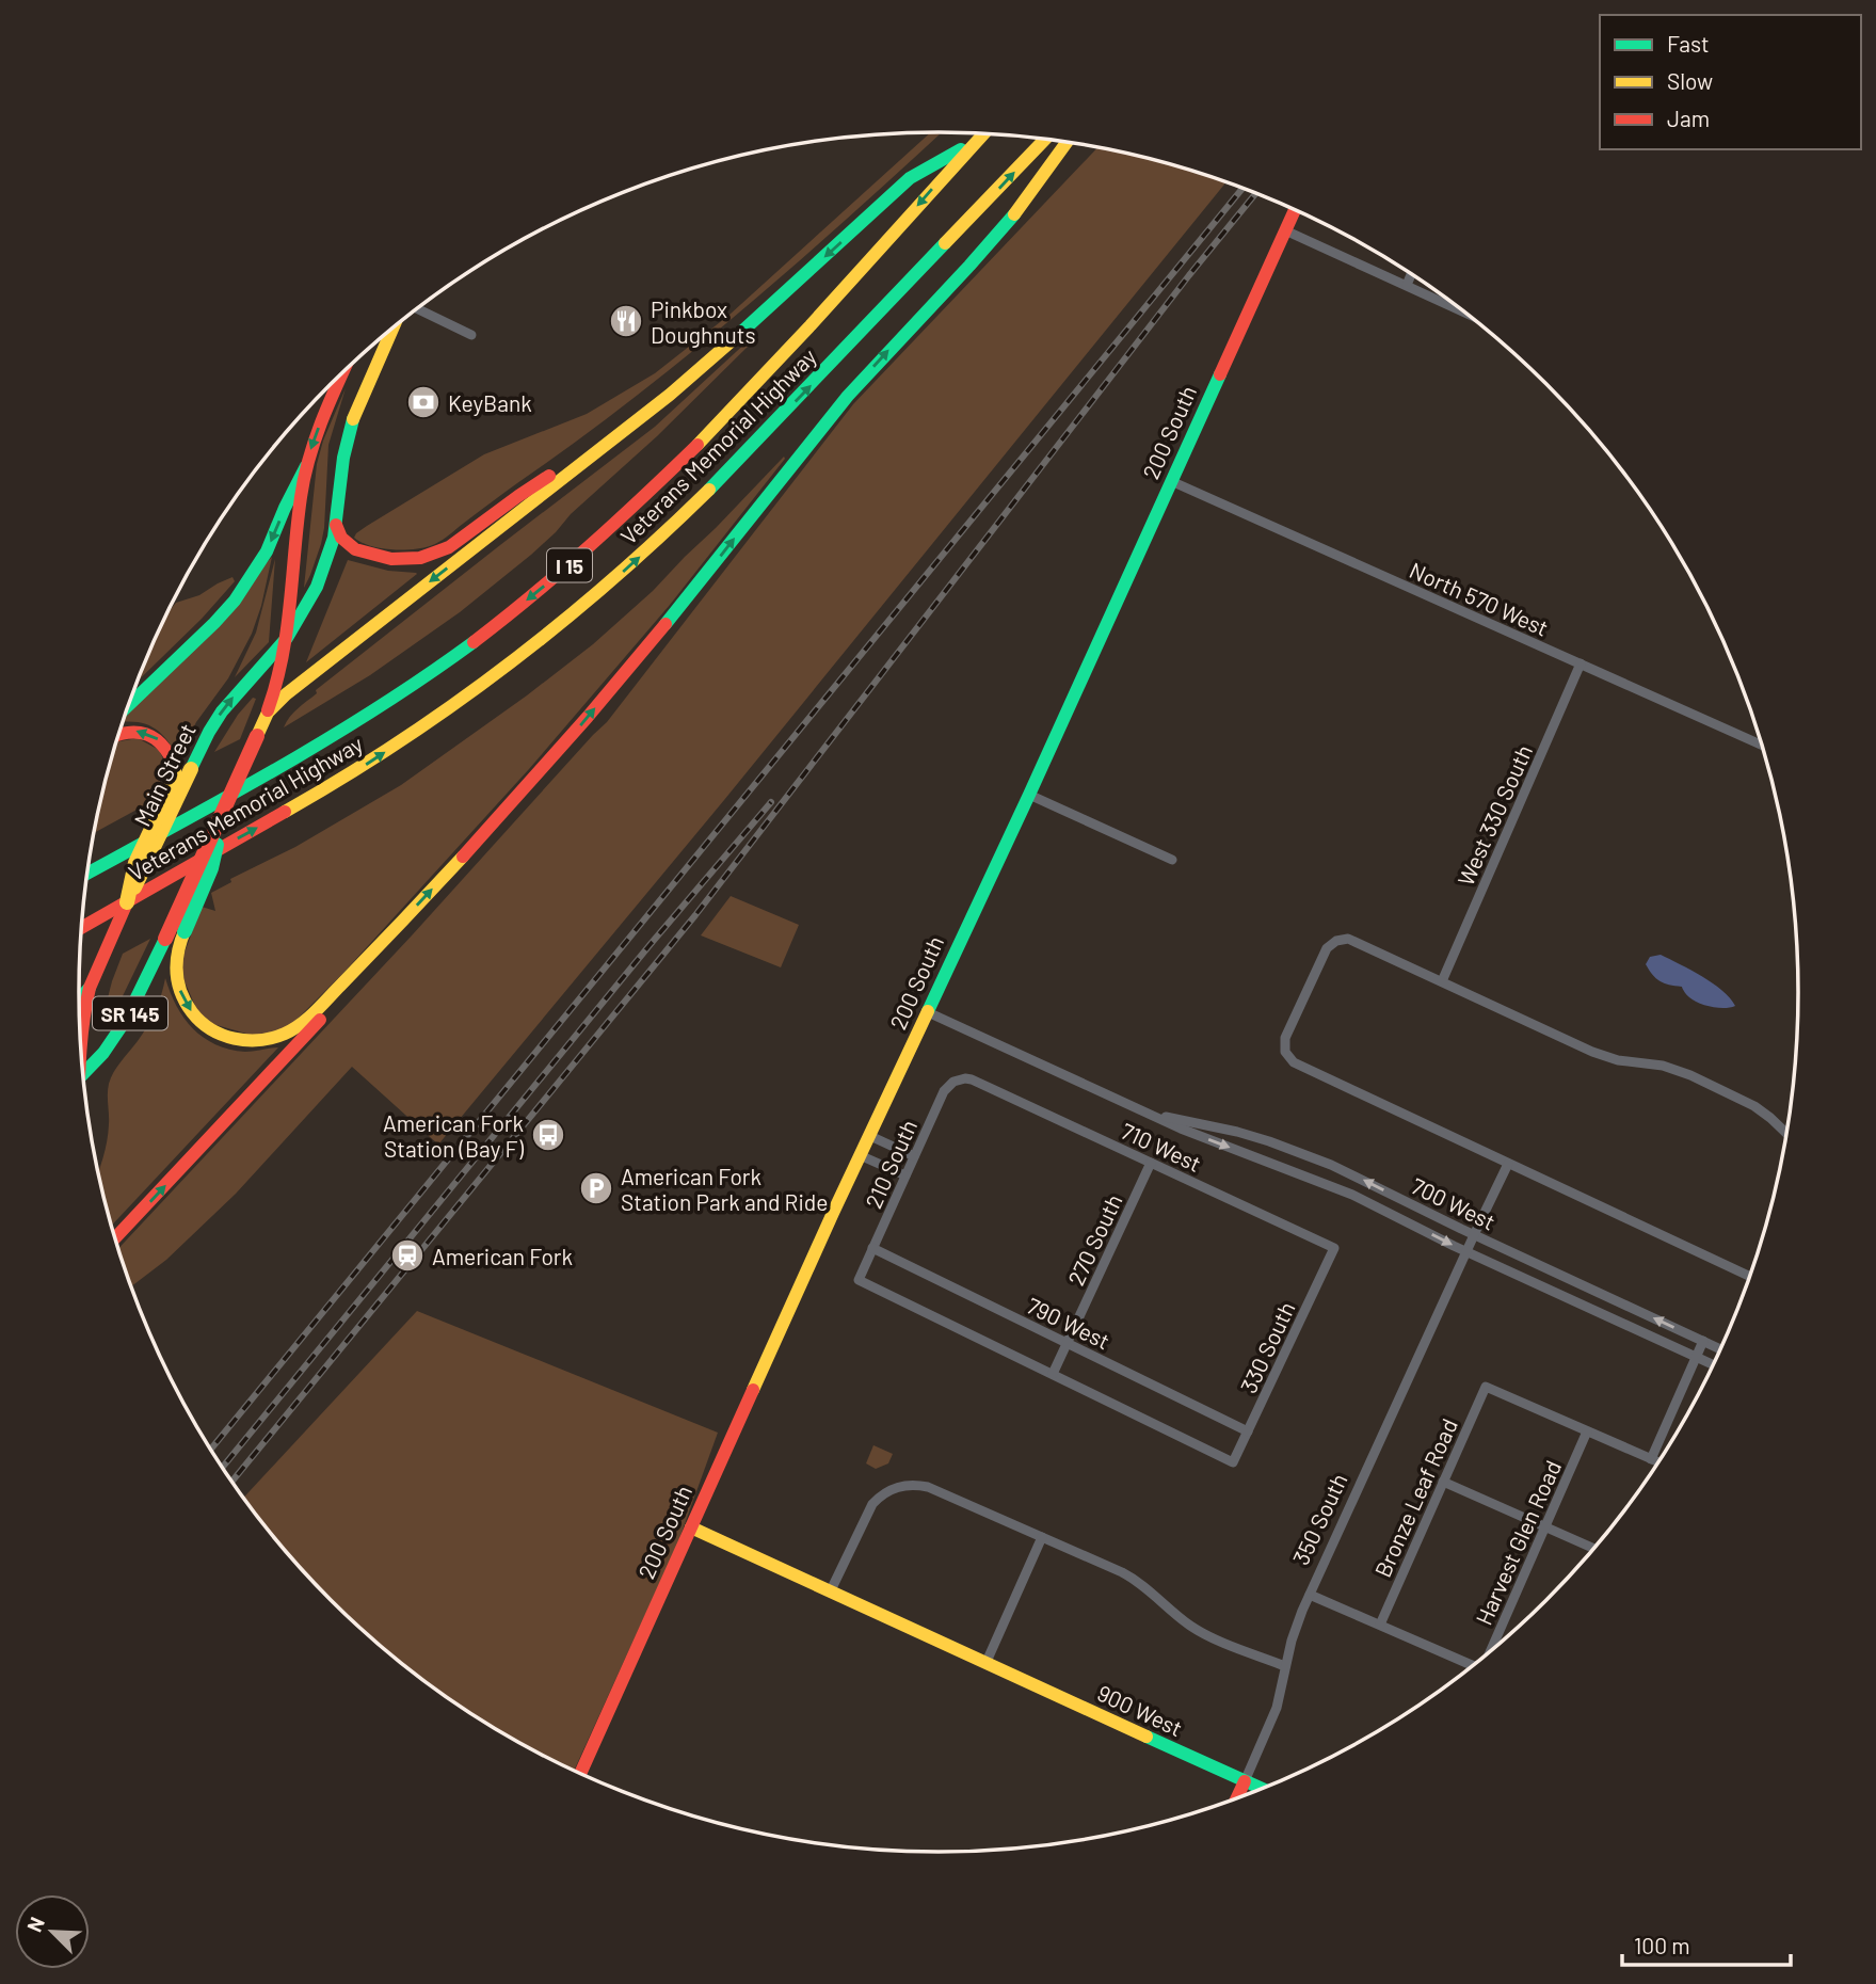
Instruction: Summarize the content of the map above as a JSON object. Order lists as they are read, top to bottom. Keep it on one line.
{"streets":{"main road":["200 South","Veterans Memorial Highway","I 15","Main Street","SR 145","350 South","900 West"],"street":["North 570 West","West 330 South","710 West","210 South","700 West","270 South","790 West","330 South","Bronze Leaf Road","Harvest Glen Road"]},"crossings":[["200 South","North 570 West"],["200 South","700 West"],["200 South","900 West"],["North 570 West","West 330 South"],["710 West","210 South"],["710 West","270 South"],["710 West","330 South"],["210 South","270 South"],["210 South","790 West"],["210 South","330 South"],["700 West","350 South"],["270 South","790 West"],["270 South","330 South"],["790 West","330 South"],["Bronze Leaf Road","Harvest Glen Road"],["350 South","900 West"]],"places":{"restaurant":["Pinkbox Doughnuts"],"bank":["KeyBank"],"bus stop":["American Fork Station (Bay F)"],"parking":["American Fork Station Park and Ride"],"station":["American Fork"]},"legend":["Fast","Slow","Jam"],"scale_bar":"100 m","north":"top left"}
